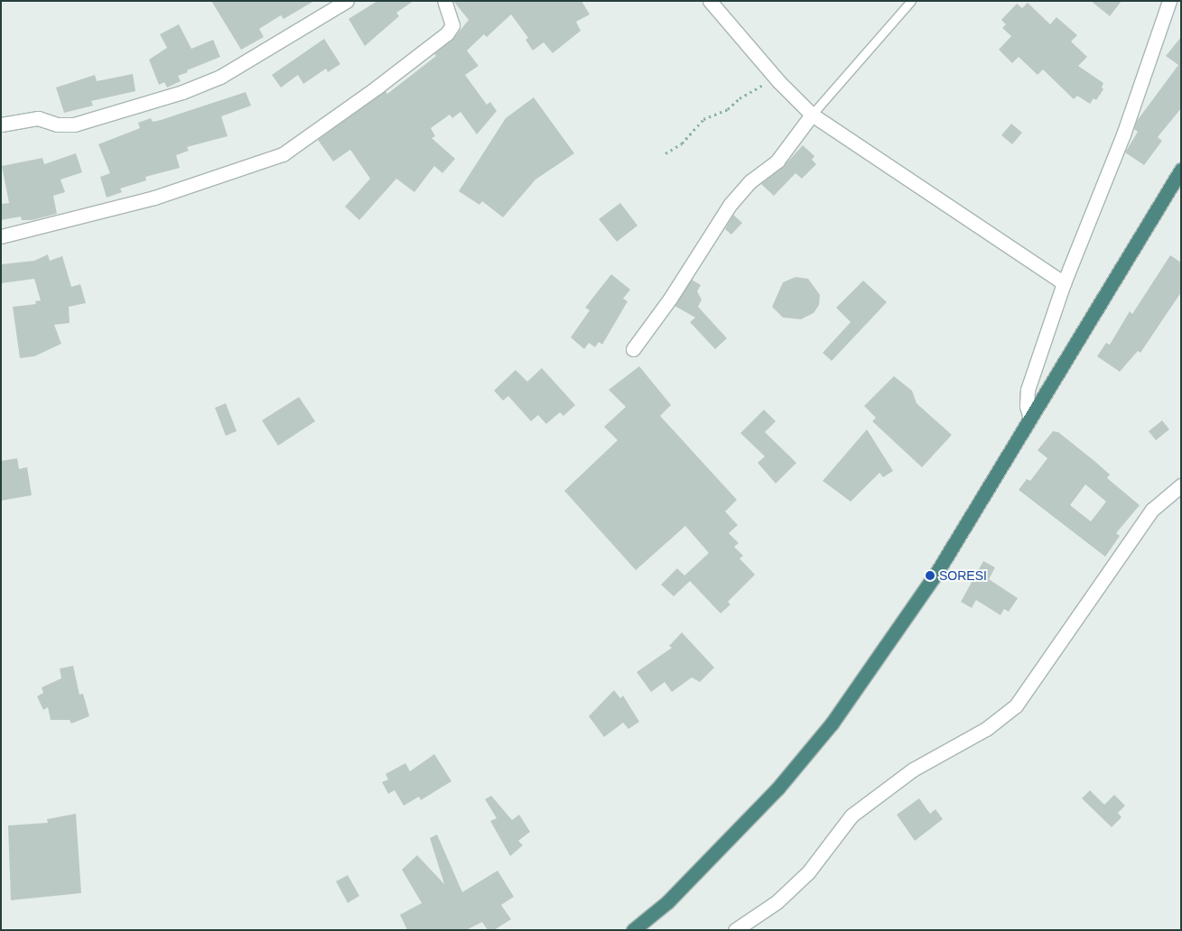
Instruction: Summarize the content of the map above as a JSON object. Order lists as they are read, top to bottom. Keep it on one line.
{"places":["SORESI"]}
